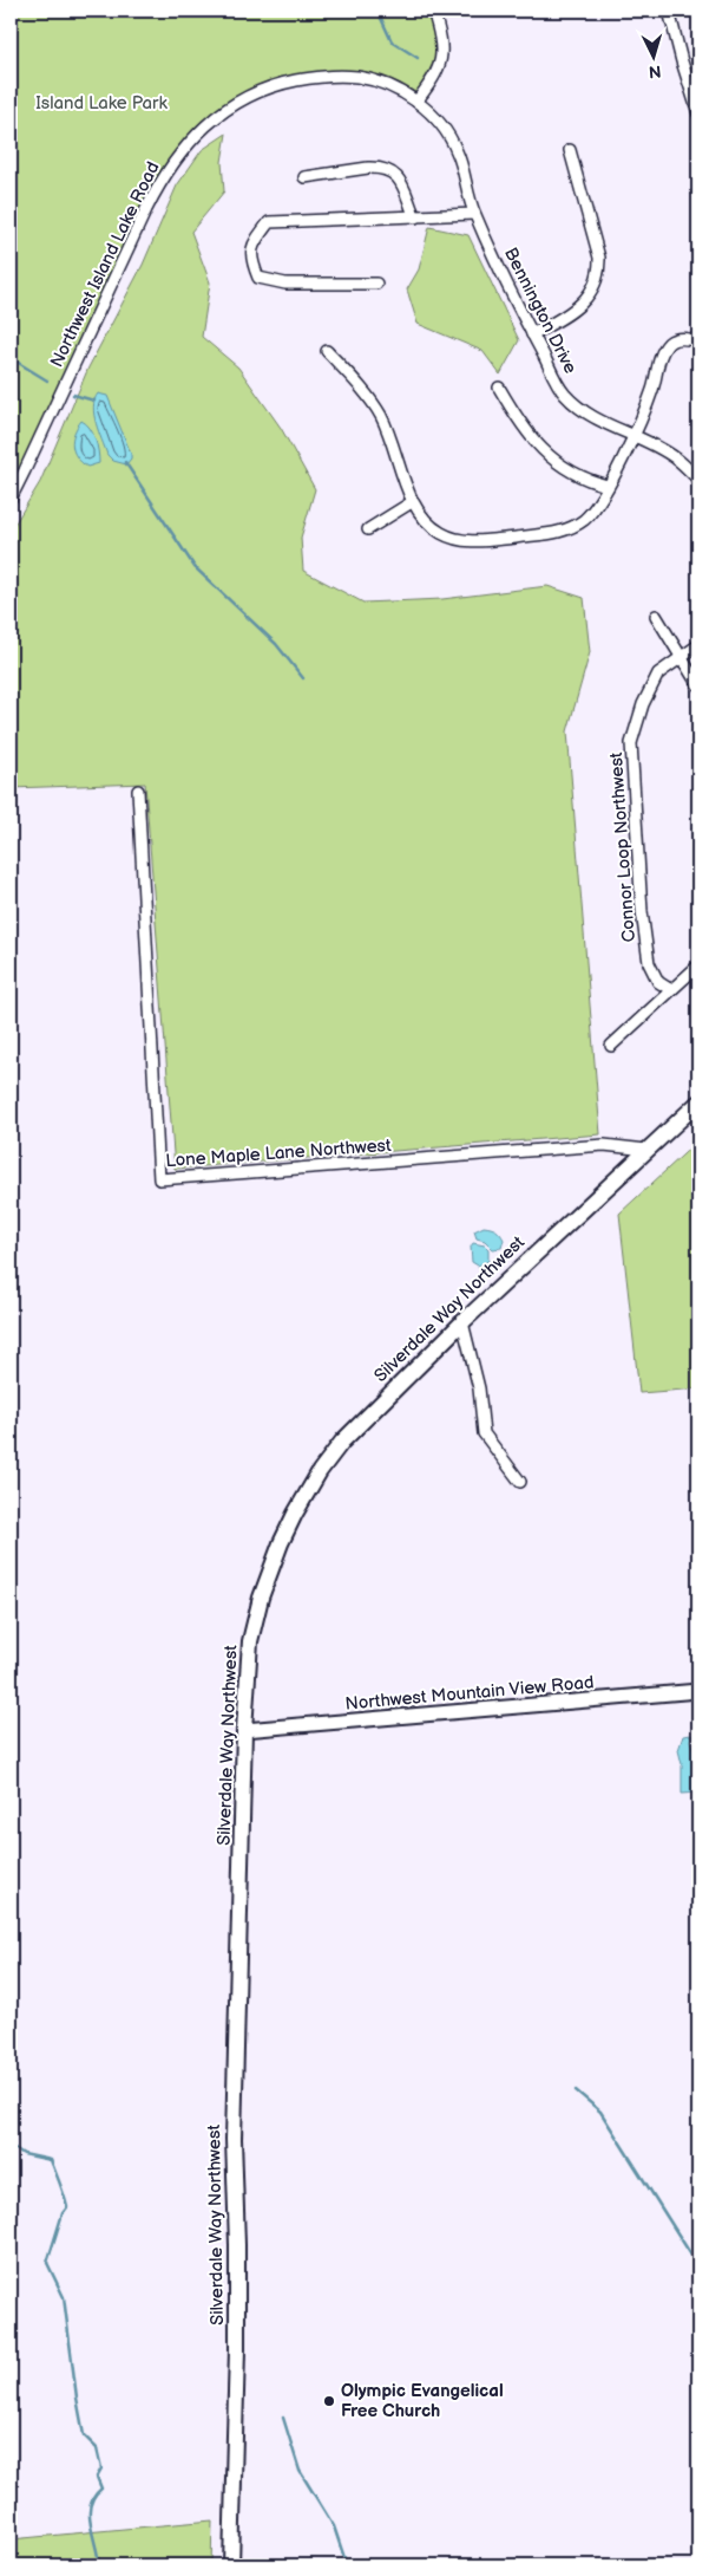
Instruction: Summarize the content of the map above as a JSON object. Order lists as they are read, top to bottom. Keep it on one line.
{"streets":{"main road":["Silverdale Way Northwest"],"street":["Northwest Island Lake Road","Bennington Drive","Connor Loop Northwest","Lone Maple Lane Northwest","Northwest Mountain View Road"]},"crossings":[["Northwest Island Lake Road","Bennington Drive"],["Lone Maple Lane Northwest","Silverdale Way Northwest"],["Silverdale Way Northwest","Northwest Mountain View Road"]],"parks":["Island Lake Park"],"places":["Olympic Evangelical Free Church"],"north":"bottom"}
